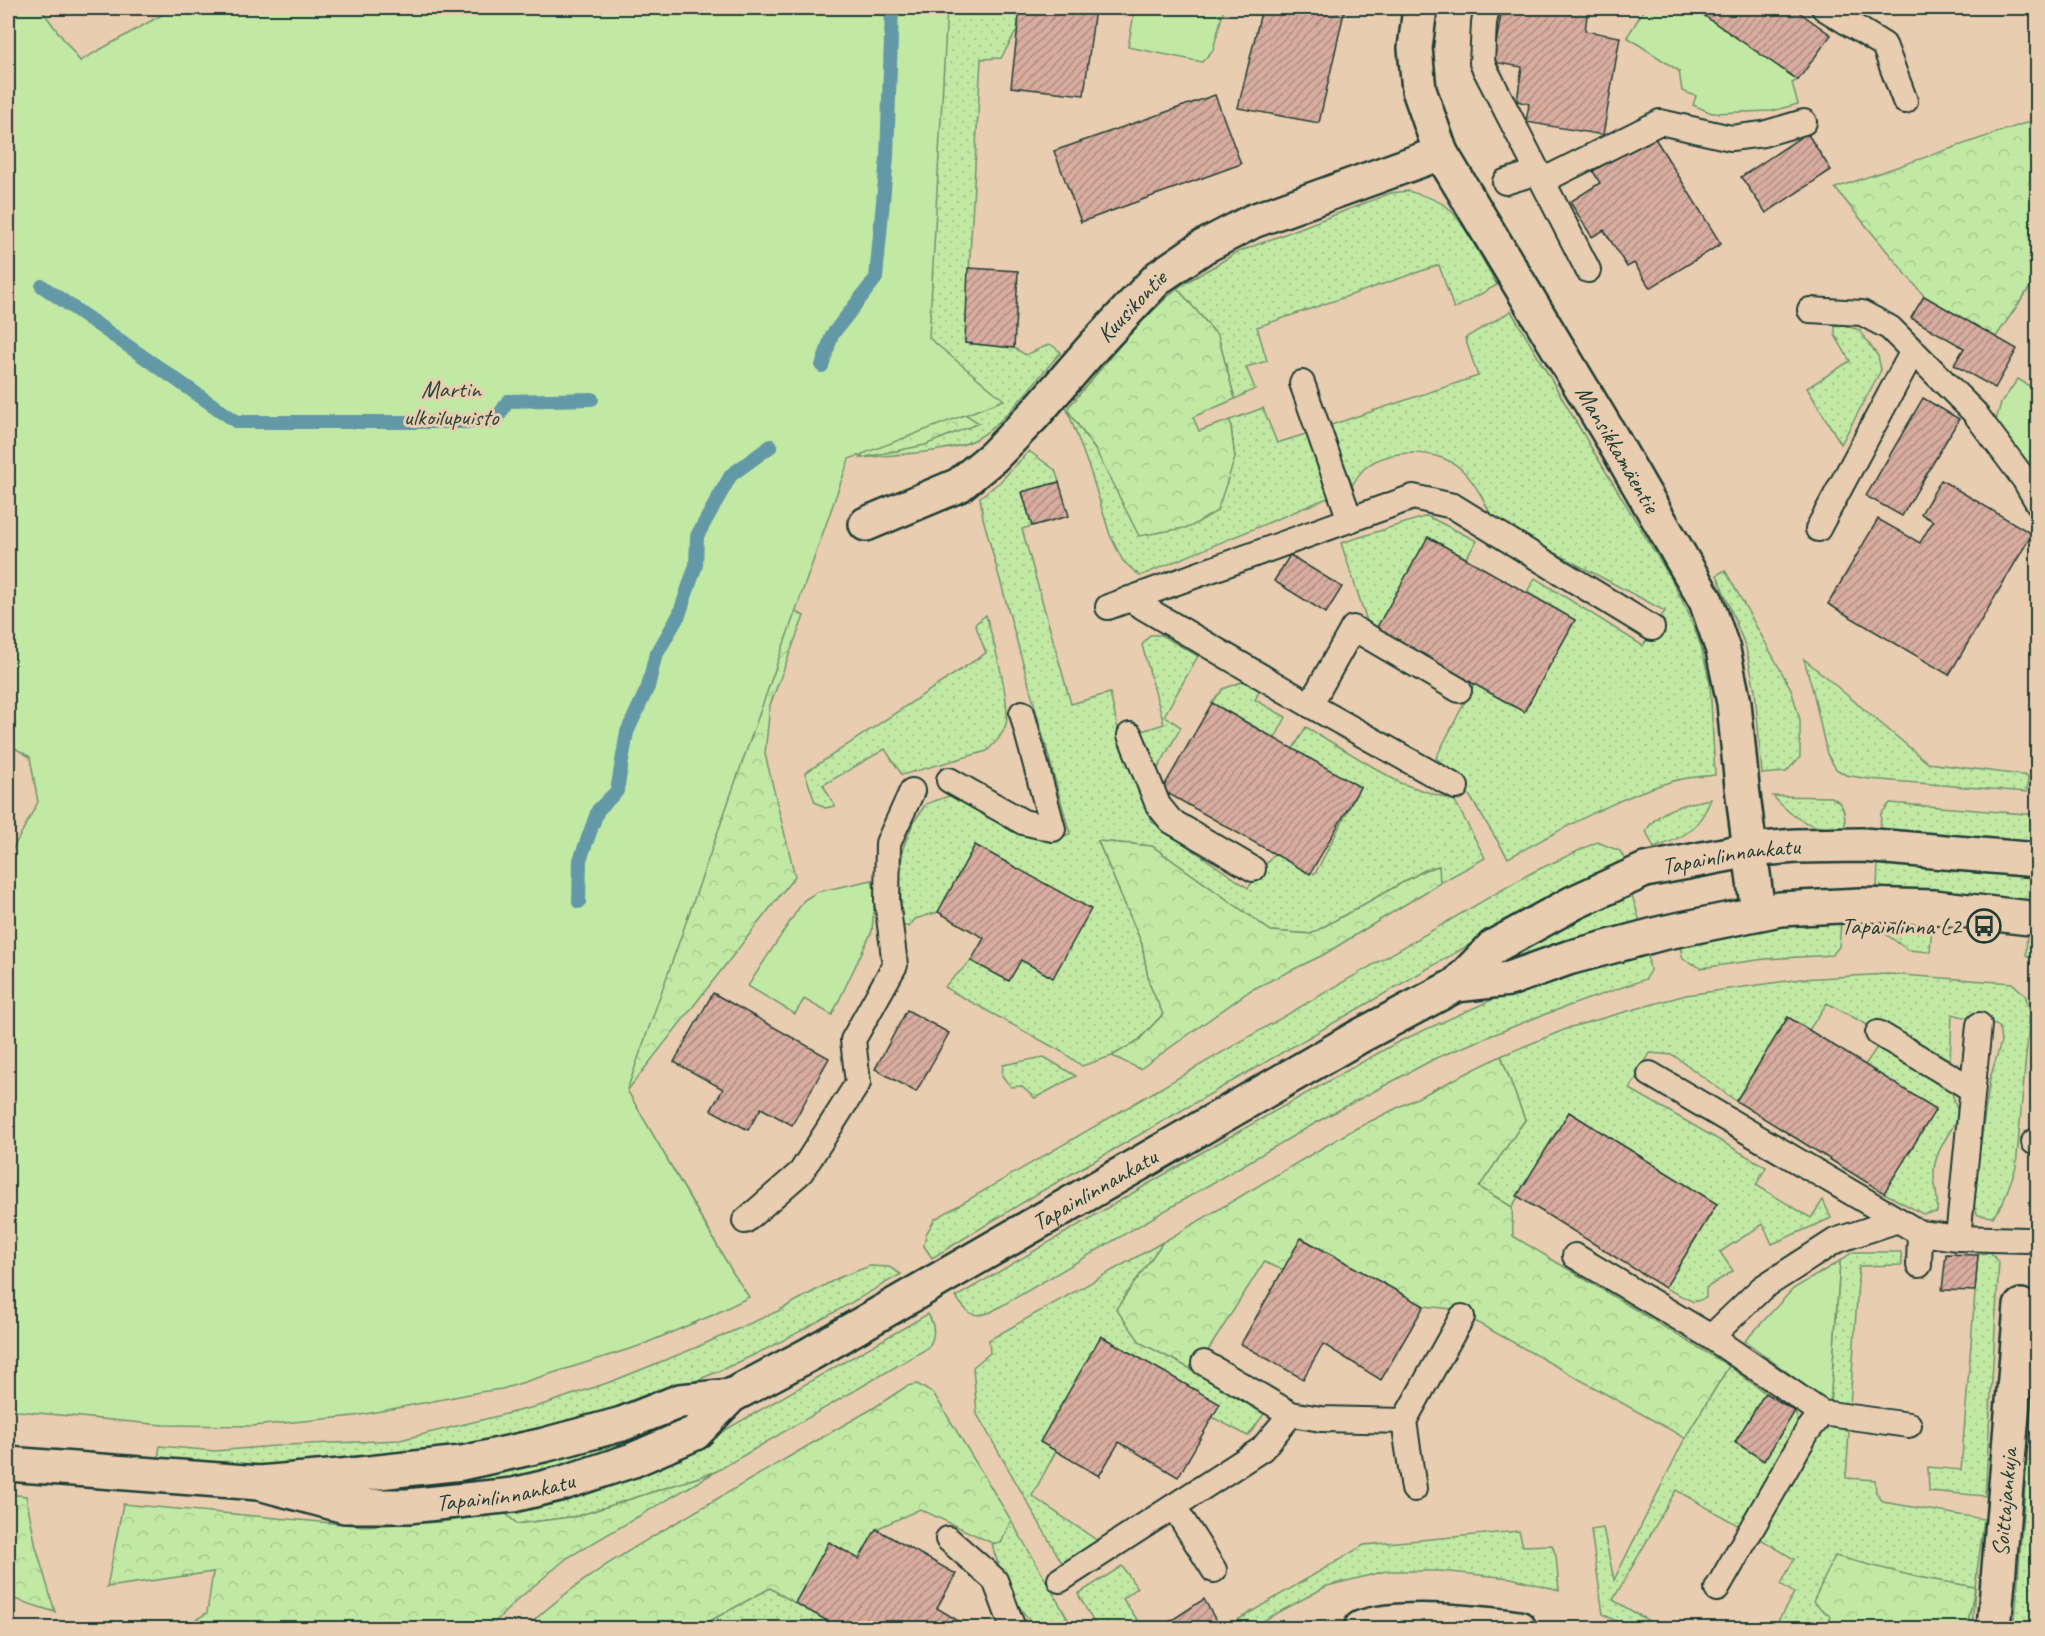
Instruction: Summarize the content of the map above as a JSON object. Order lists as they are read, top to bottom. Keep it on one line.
{"streets":{"street":["Kuusikontie","Mansikkamäentie","Tapainlinnankatu","Soittajankuja"]},"crossings":[["Kuusikontie","Mansikkamäentie"],["Mansikkamäentie","Tapainlinnankatu"]],"parks":["Martin ulkoilupuisto"],"places":{"bus stop":["Tapainlinna L2"]}}
